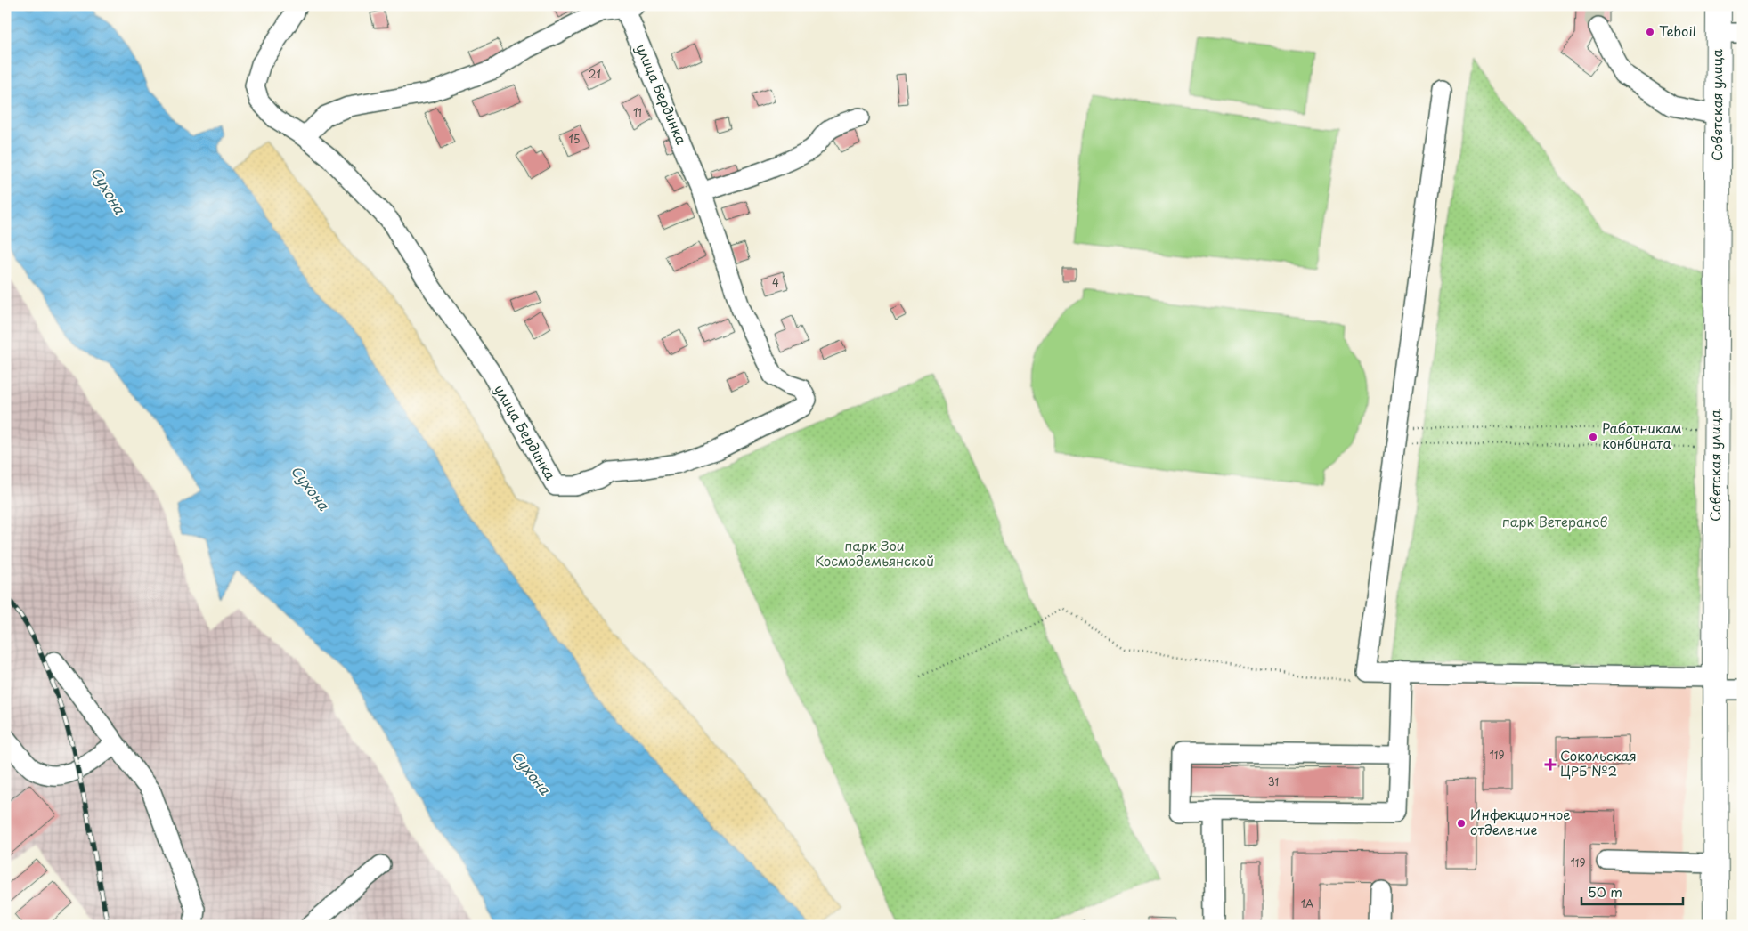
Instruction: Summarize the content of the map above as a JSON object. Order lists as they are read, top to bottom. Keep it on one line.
{"streets":{"main road":["Советская улица"],"street":["улица Бердинка"]},"water":["Сухона"],"parks":["парк Ветеранов","парк Зои Космодемьянской"],"places":{"other":["Teboil","Работникам конбината","Инфекционное отделение"],"health":["Сокольская ЦРБ №2"]},"house_numbers":["21","11","15","4","119","31","119","1А"],"scale_bar":"50 m"}
